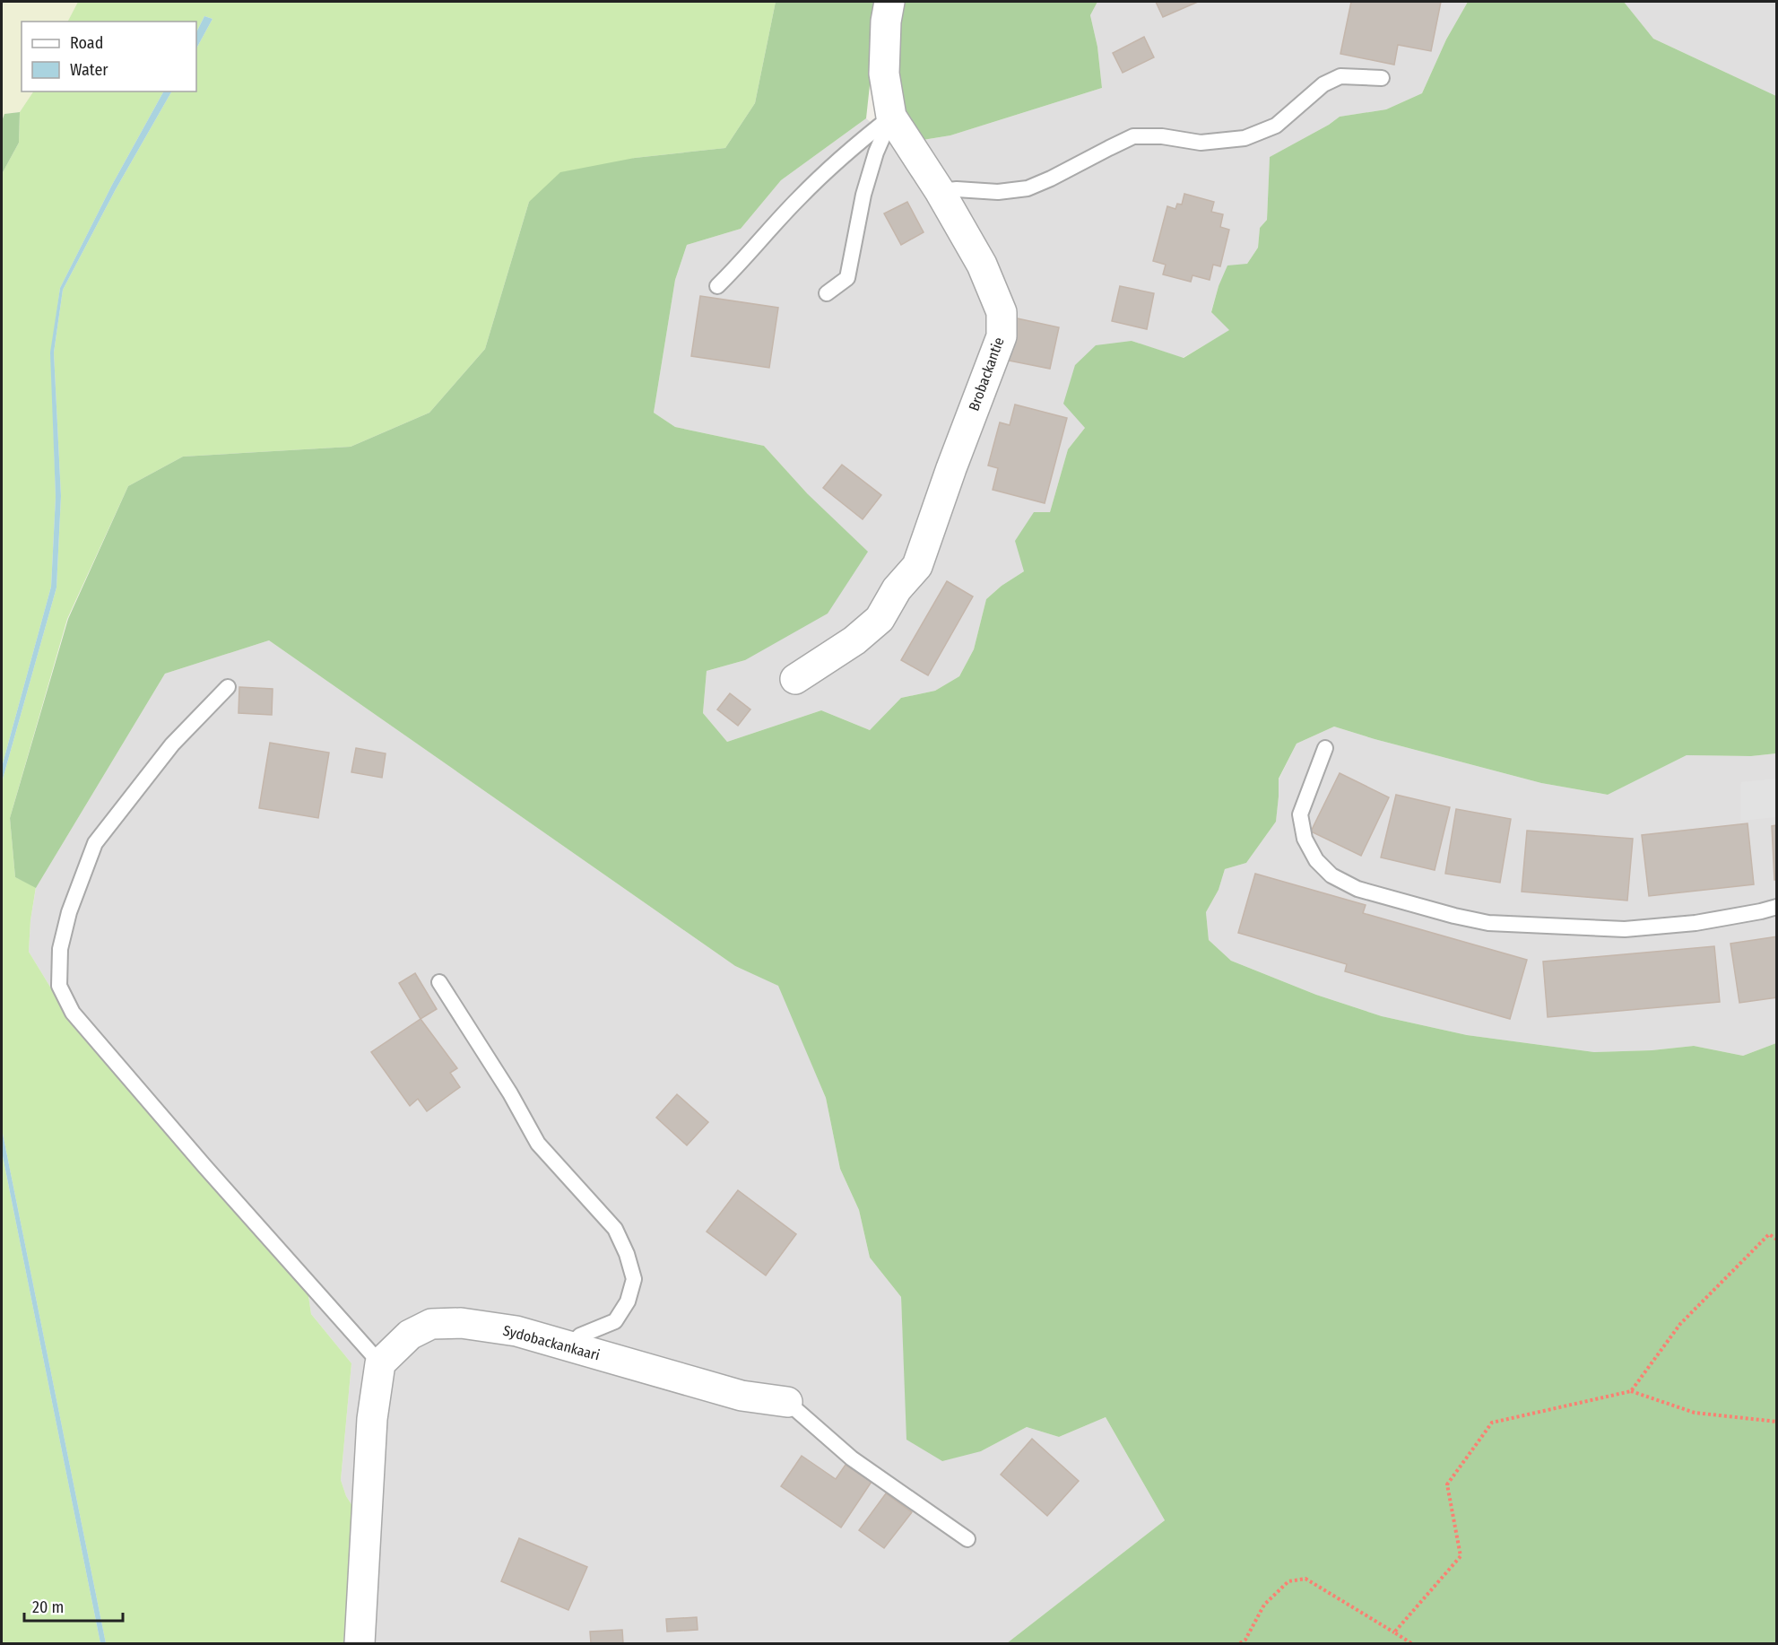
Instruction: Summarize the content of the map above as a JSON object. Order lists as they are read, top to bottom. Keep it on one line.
{"streets":{"street":["Brobackantie","Sydobackankaari"]},"legend":["Road","Water"],"scale_bar":"20 m"}
